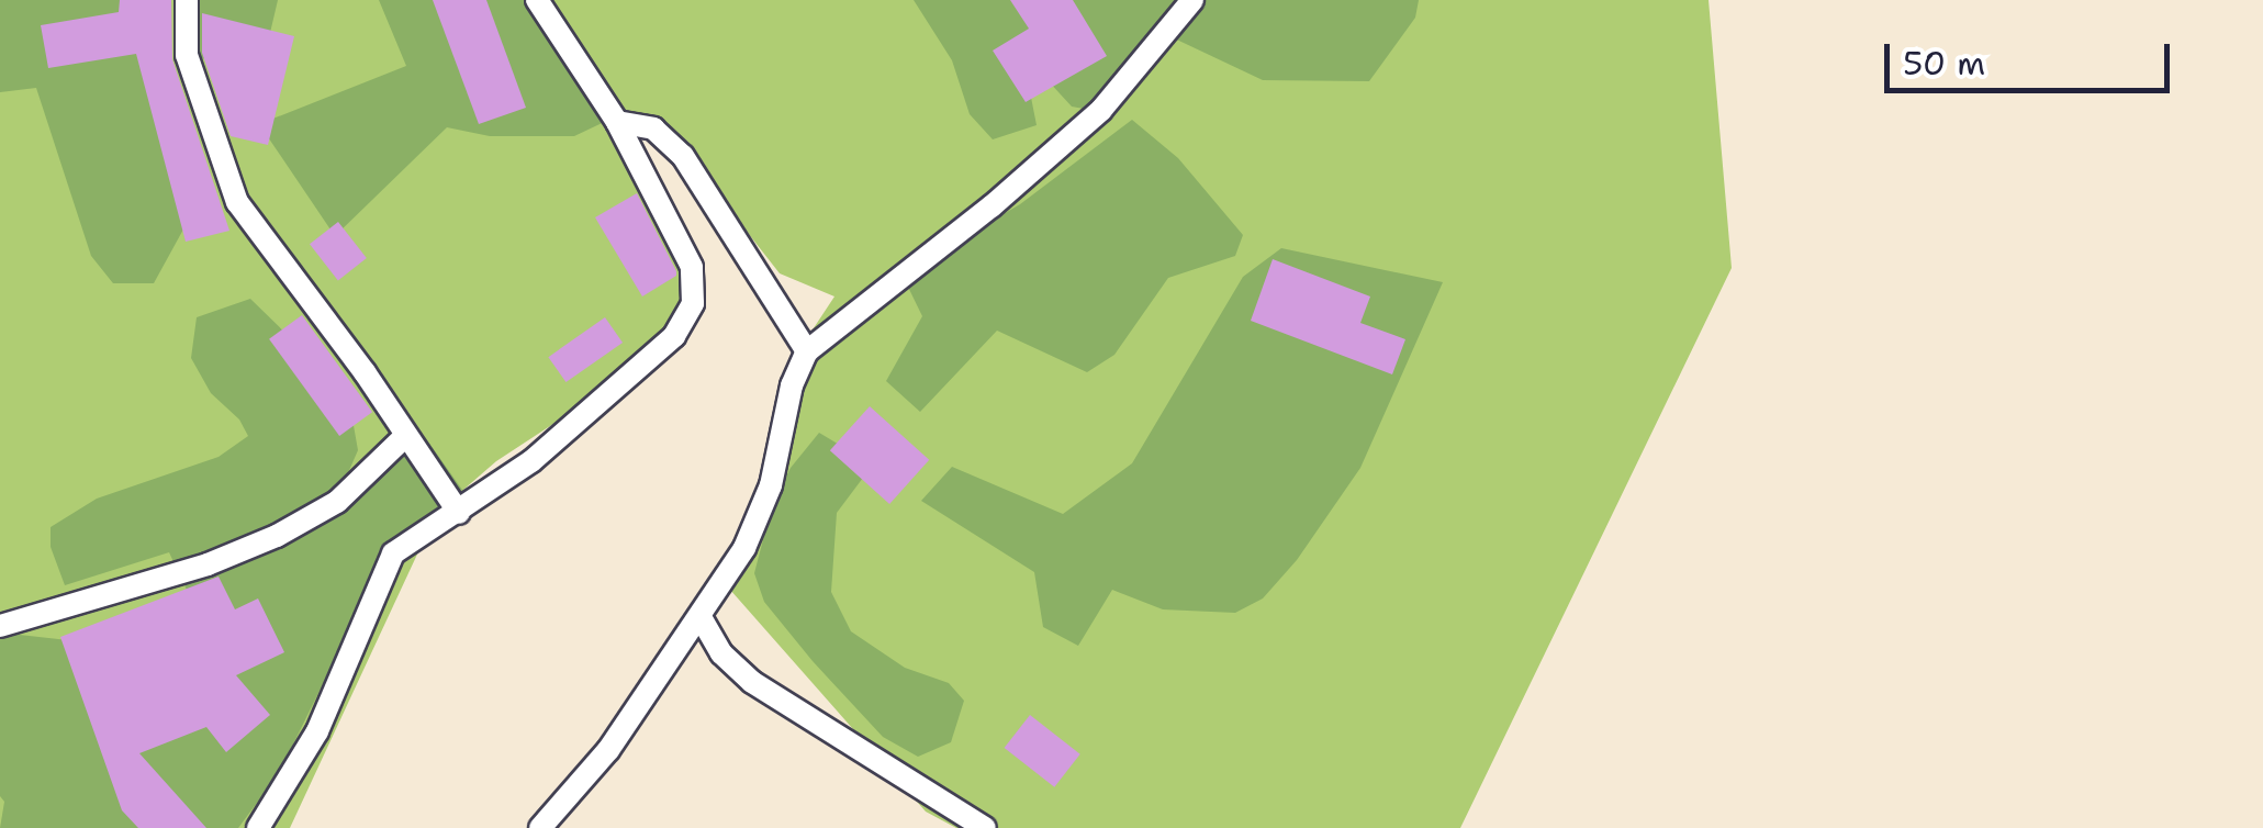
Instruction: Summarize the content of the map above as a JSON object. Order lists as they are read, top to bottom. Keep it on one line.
{"scale_bar":"50 m"}
